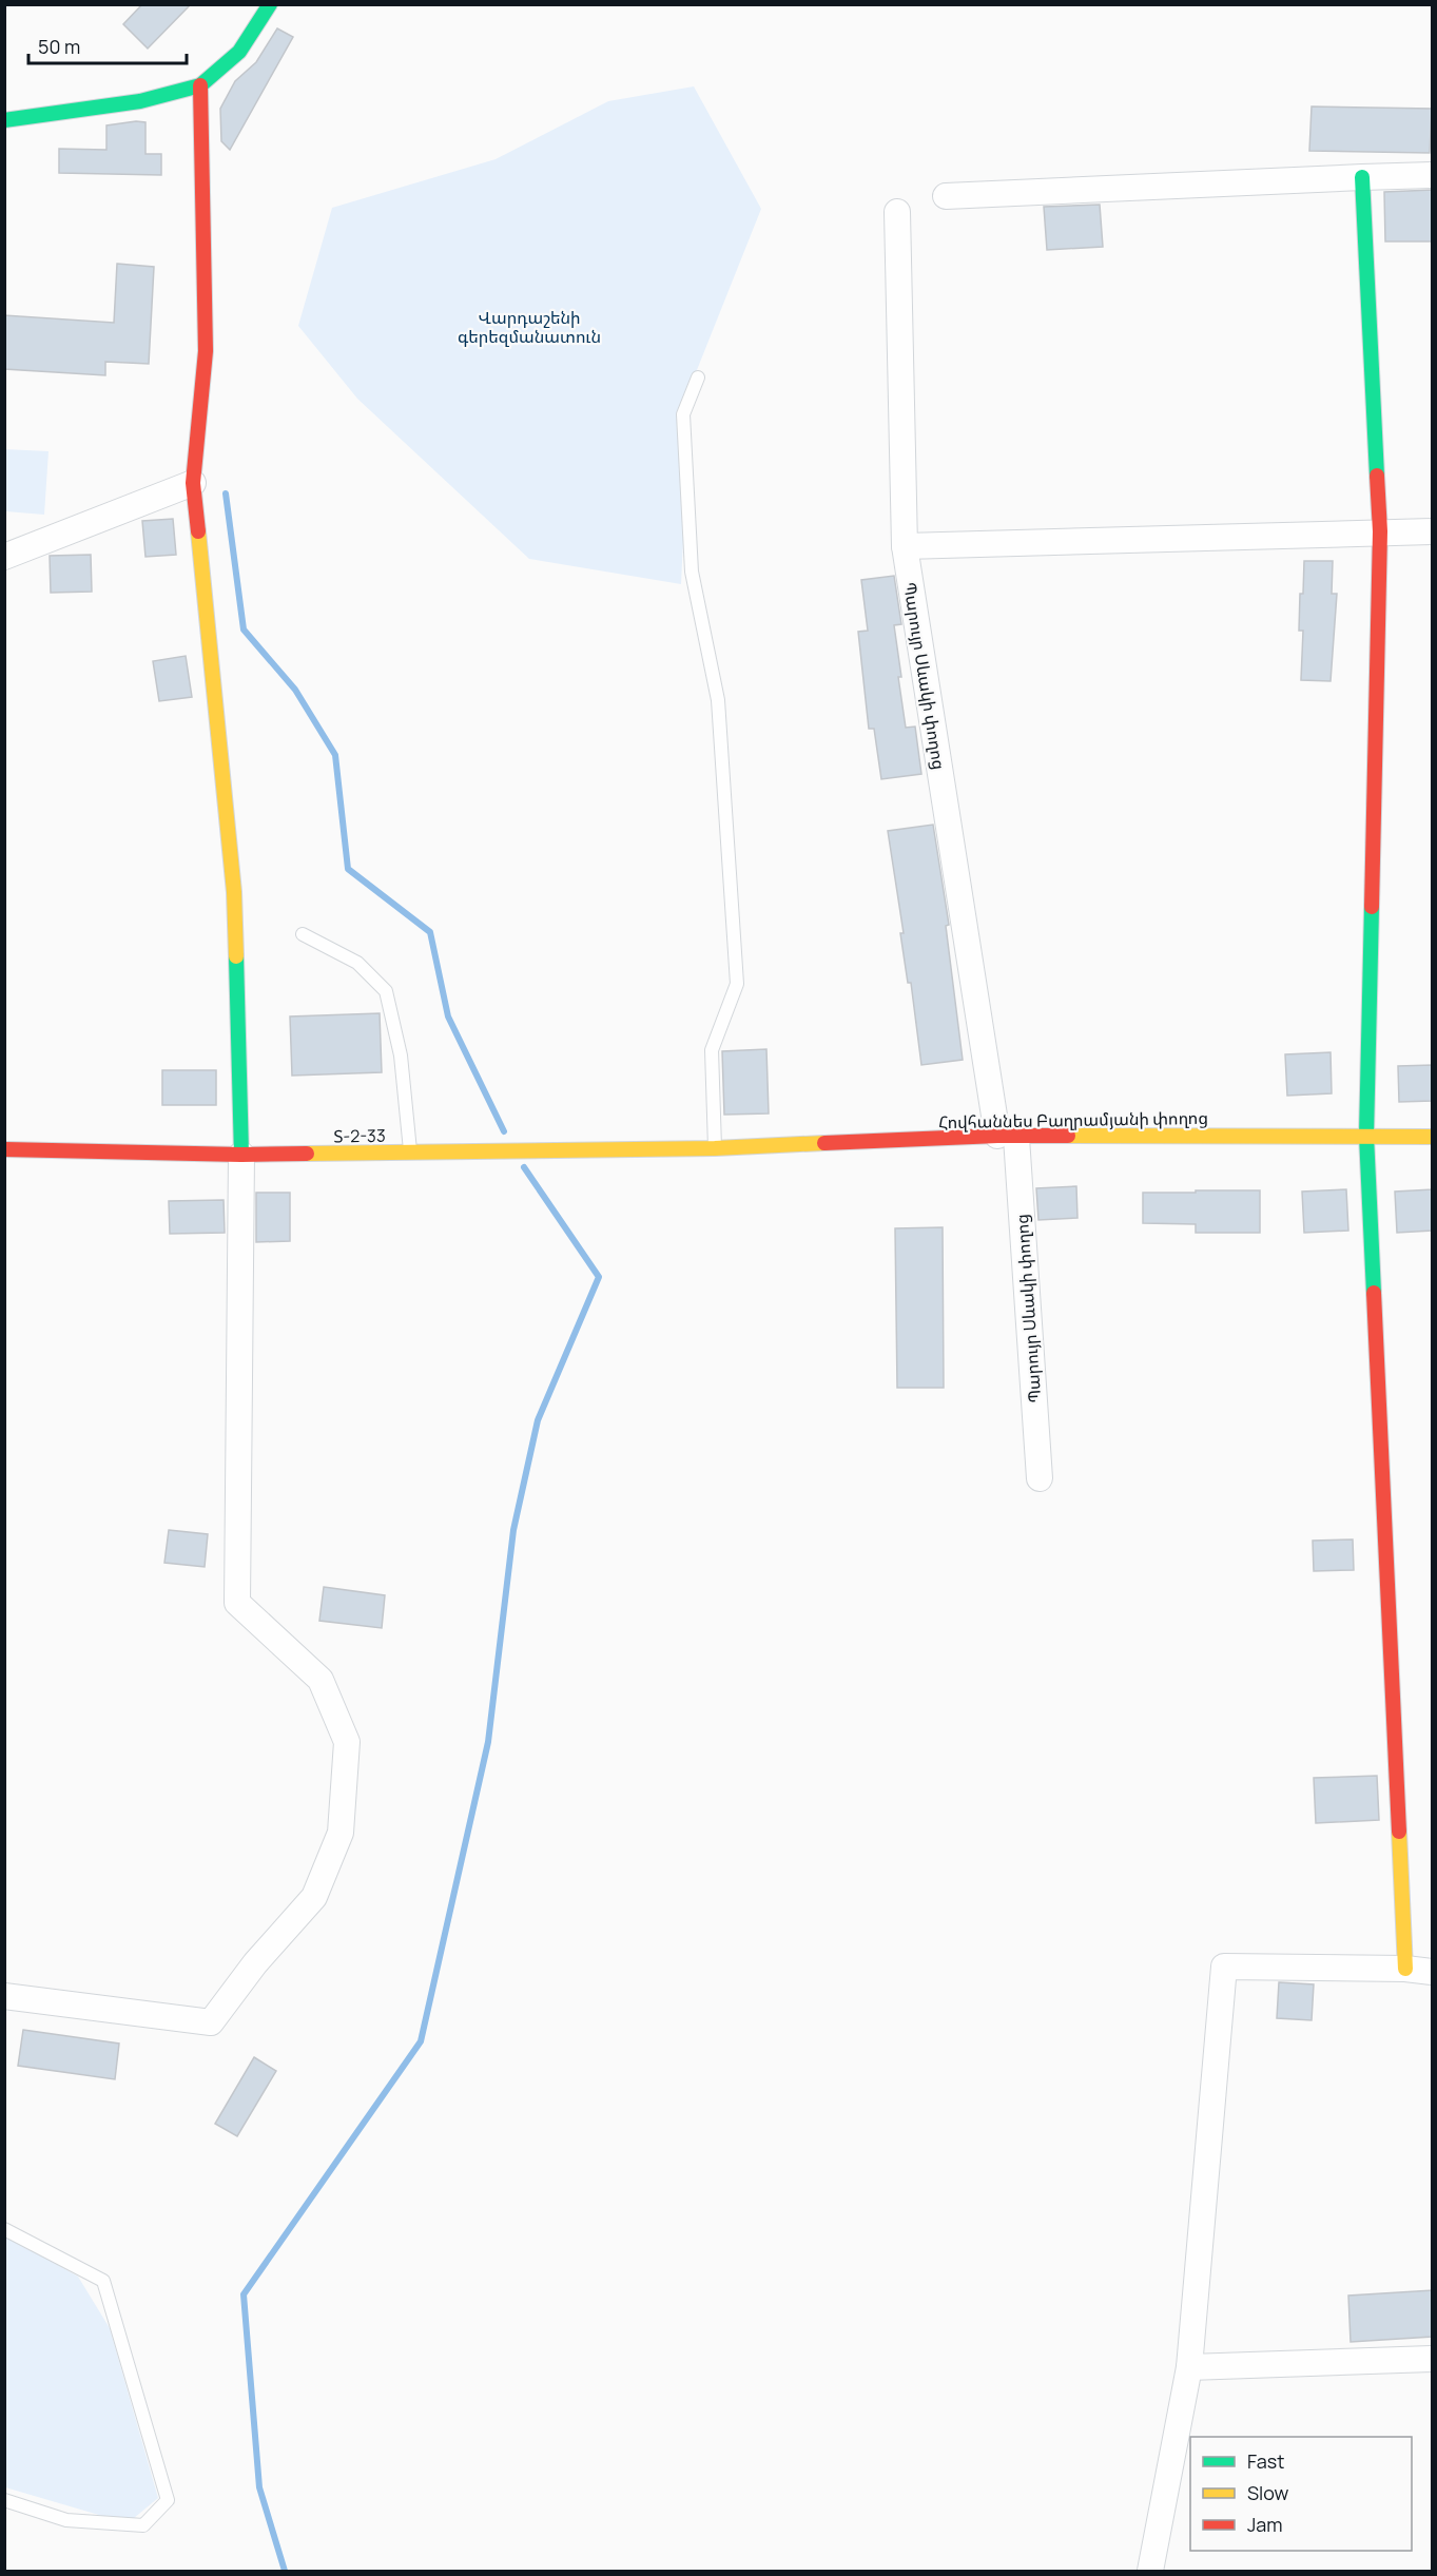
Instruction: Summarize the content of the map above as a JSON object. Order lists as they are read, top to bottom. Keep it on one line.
{"streets":{"street":["Պարույր Սևակի փողոց","Հովհաննես Բաղրամյանի փողոց","Տ-2-33"]},"crossings":[["Պարույր Սևակի փողոց","Հովհաննես Բաղրամյանի փողոց"],["Հովհաննես Բաղրամյանի փողոց","Տ-2-33"]],"parks":["Վարդաշենի գերեզմանատուն"],"legend":["Fast","Slow","Jam"],"scale_bar":"50 m"}
